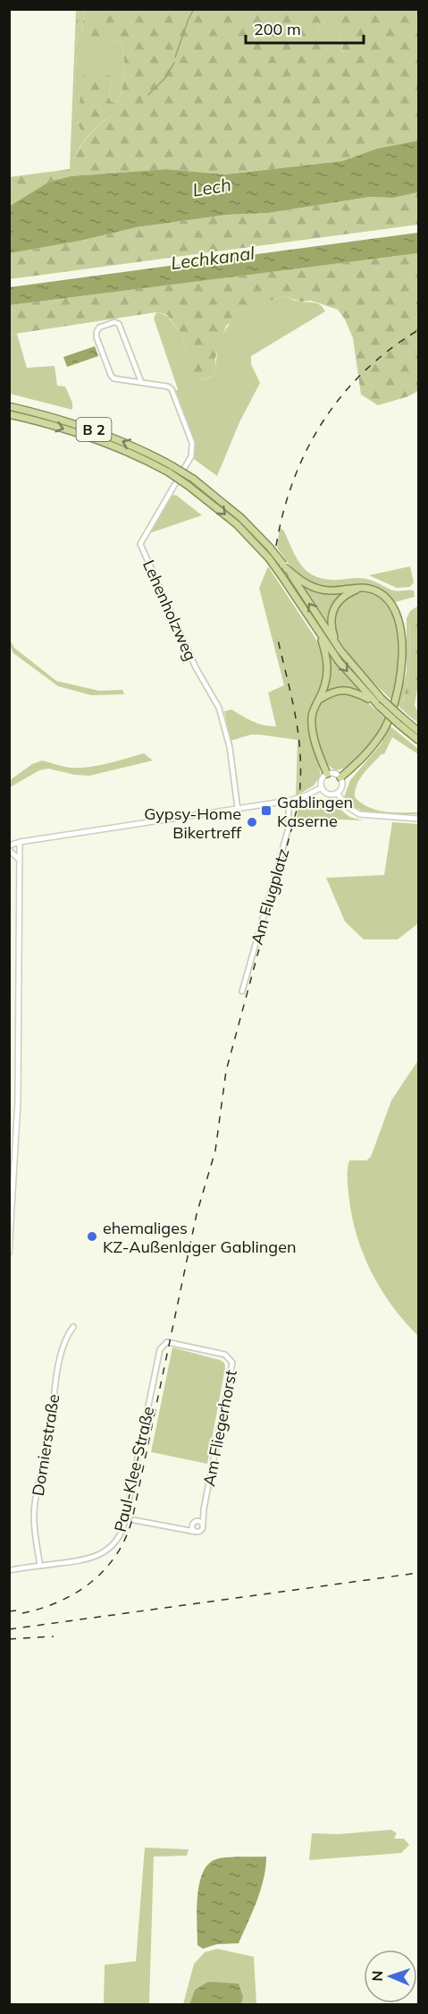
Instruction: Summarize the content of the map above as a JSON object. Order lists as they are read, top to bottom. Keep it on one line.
{"streets":{"highway":["B 2"],"street":["Lehenholzweg","Am Flugplatz","Am Fliegerhorst","Dornierstraße","Paul-Klee-Straße"]},"crossings":[["Am Fliegerhorst","Paul-Klee-Straße"],["Dornierstraße","Paul-Klee-Straße"]],"water":["Lech","Lechkanal"],"places":{"transit":["Gablingen Kaserne"],"other":["Gypsy-Home Bikertreff","ehemaliges KZ-Außenlager Gablingen"]},"scale_bar":"200 m","north":"left"}
